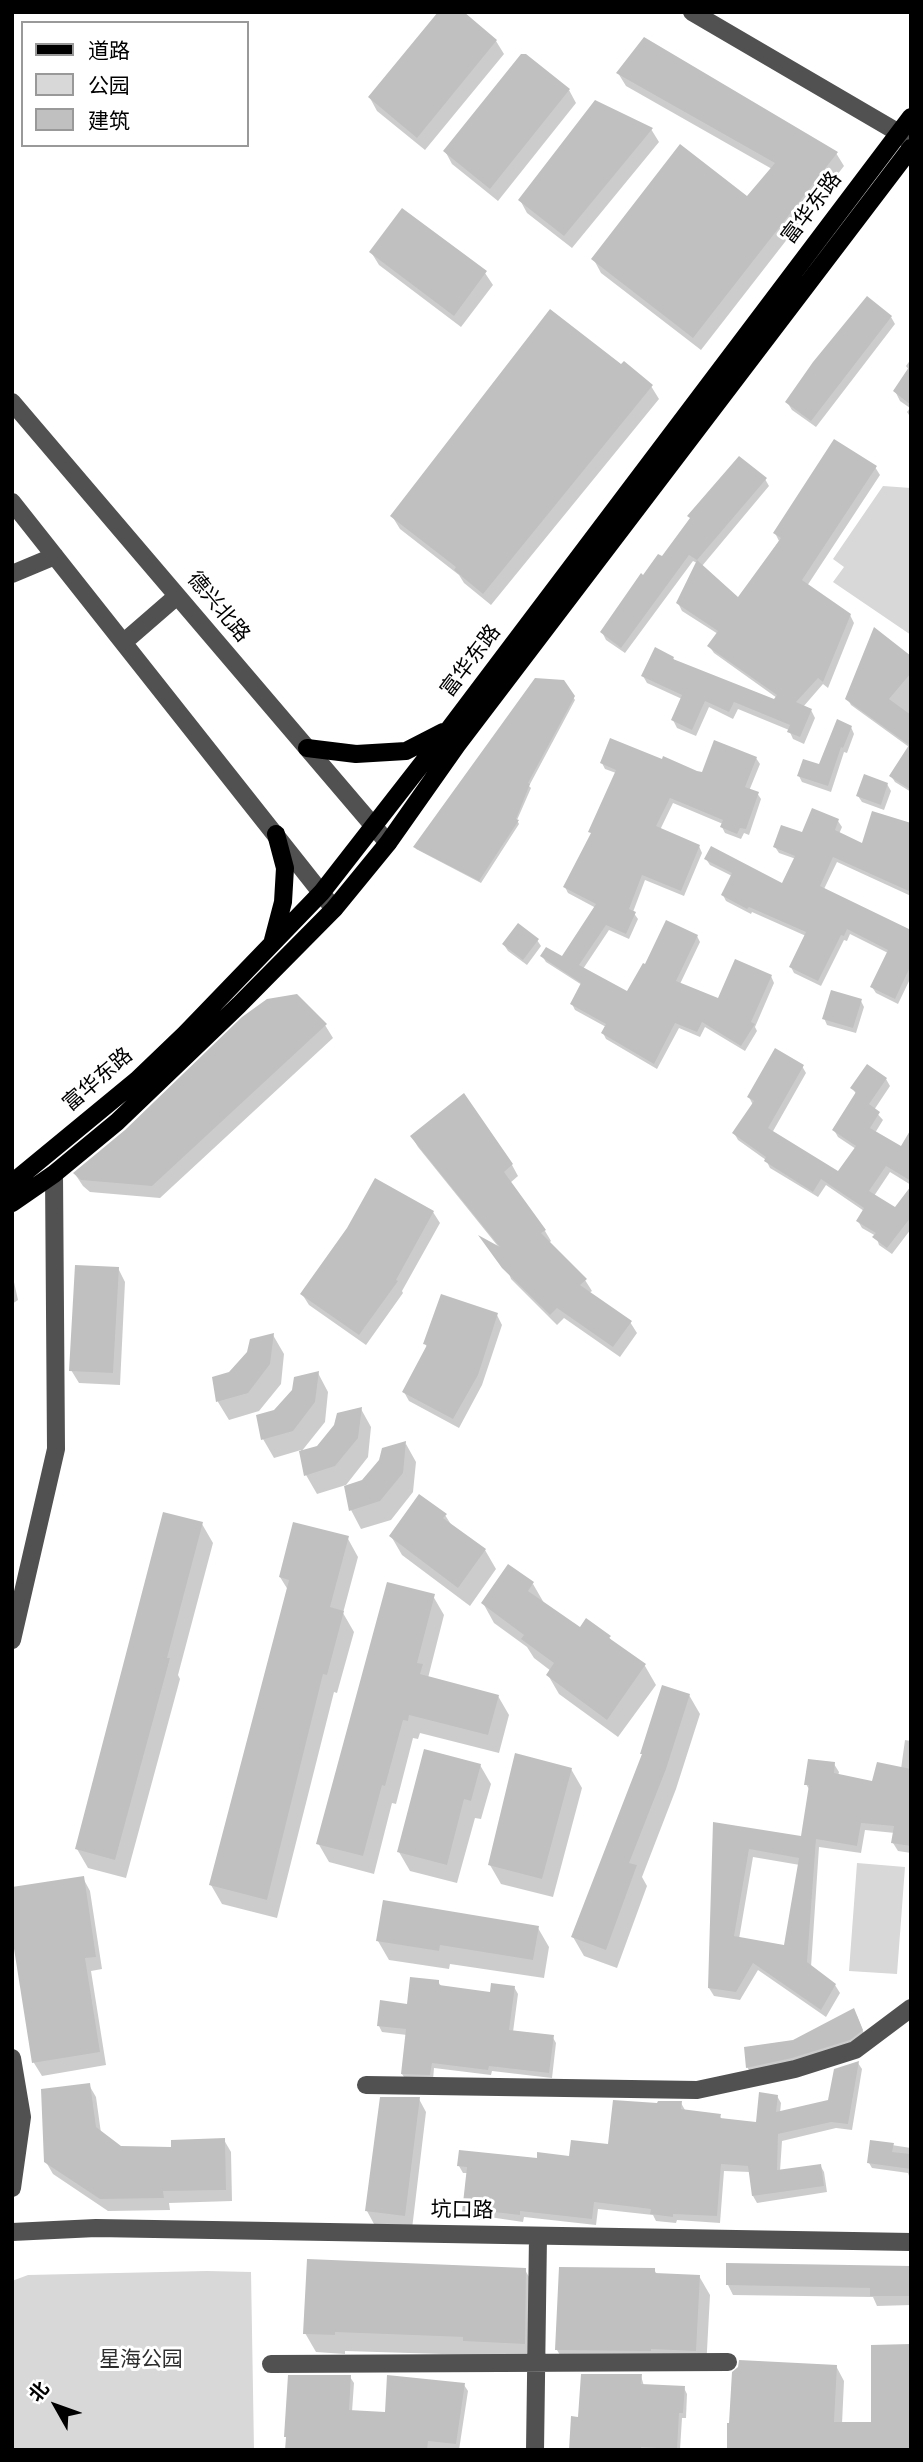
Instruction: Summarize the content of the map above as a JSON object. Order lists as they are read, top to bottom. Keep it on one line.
{"streets":{"main road":["富华东路"],"street":["德兴北路","坑口路"]},"crossings":[["富华东路","德兴北路"]],"parks":["星海公园"],"legend":["道路","公园","建筑"],"north":"top left"}
